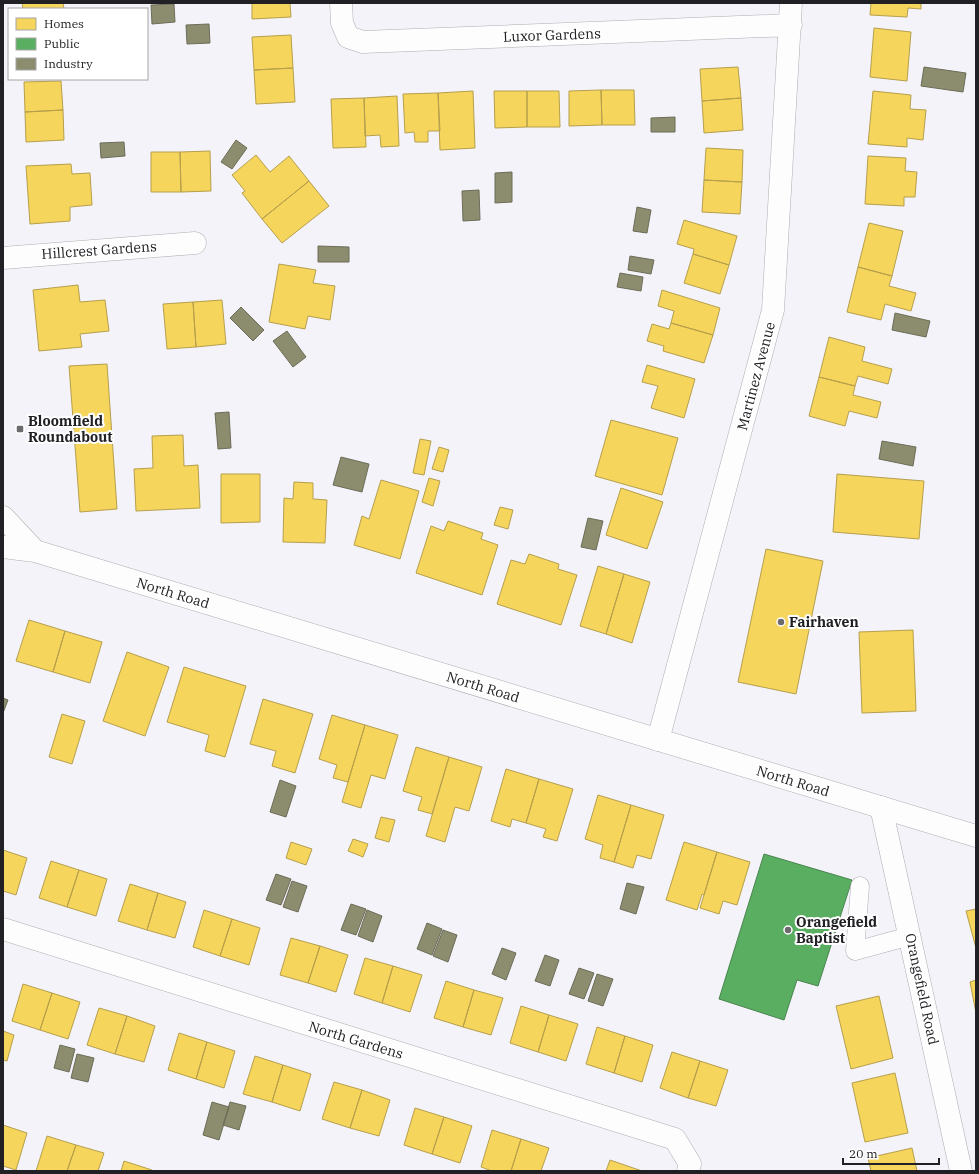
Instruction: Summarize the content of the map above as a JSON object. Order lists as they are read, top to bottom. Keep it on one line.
{"streets":{"street":["Luxor Gardens","Hillcrest Gardens","Martinez Avenue","North Road","Orangefield Road","North Gardens"]},"crossings":[["Luxor Gardens","Martinez Avenue"],["Martinez Avenue","North Road"],["North Road","Orangefield Road"]],"places":{"transit":["Bloomfield Roundabout"],"other":["Fairhaven","Orangefield Baptist"]},"legend":["Homes","Public","Industry"],"scale_bar":"20 m"}
